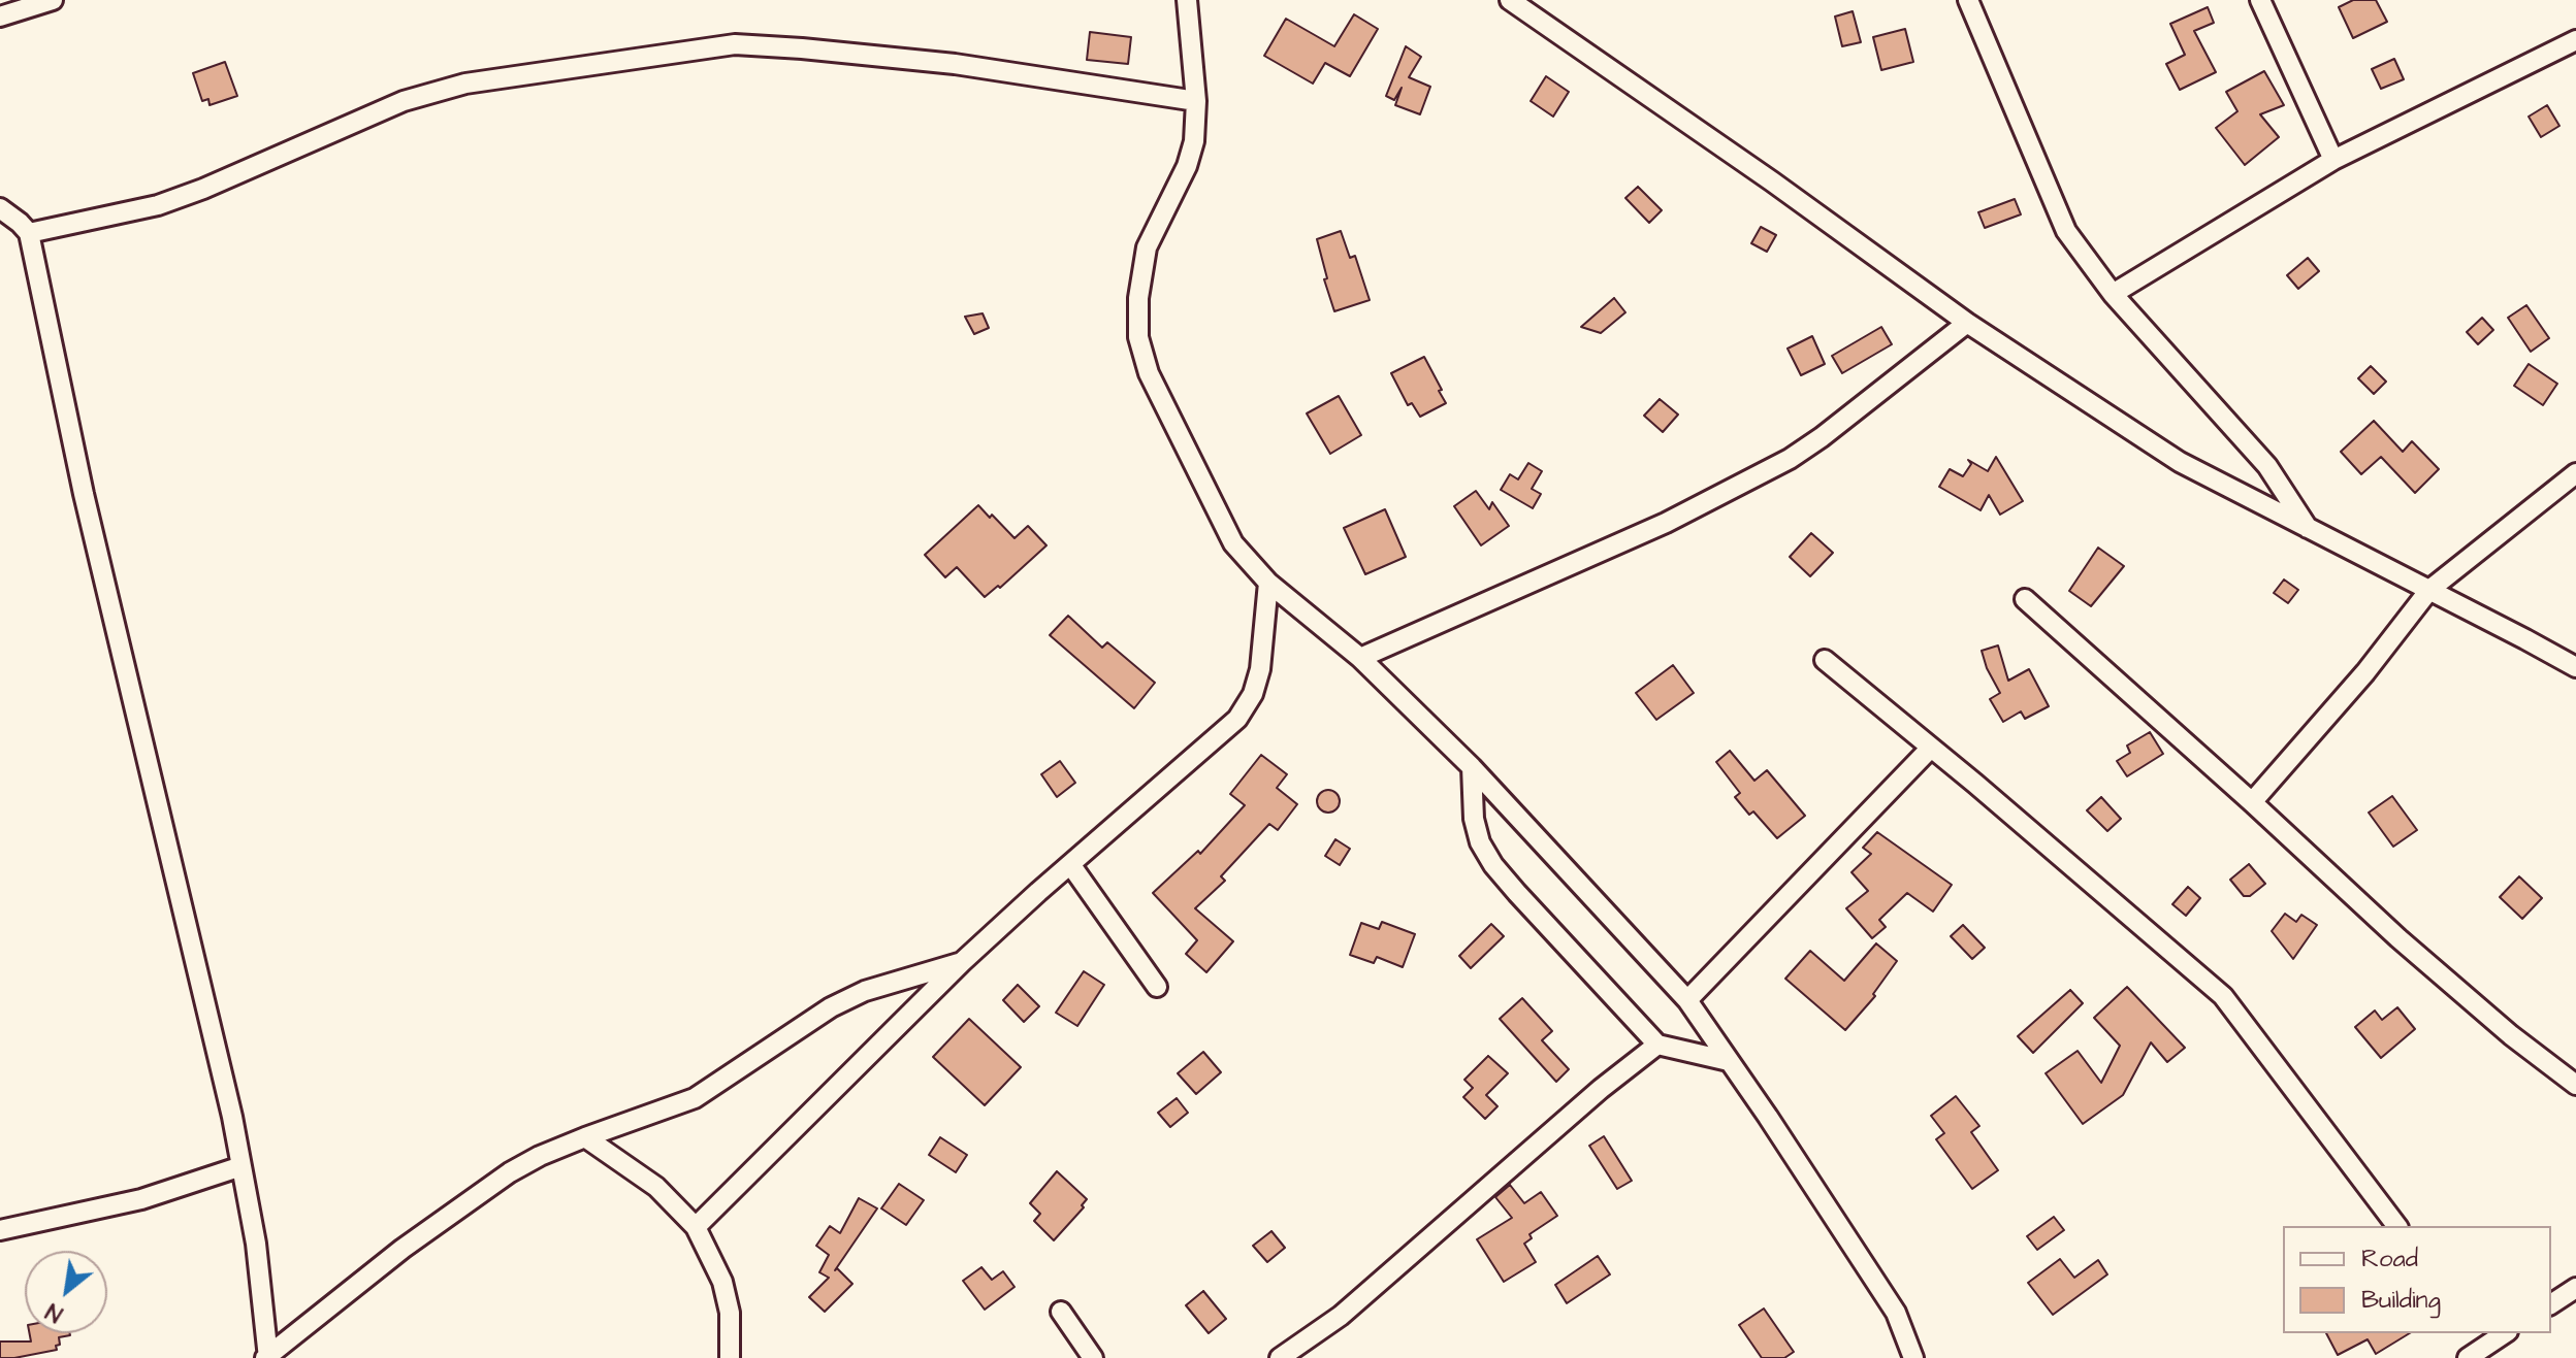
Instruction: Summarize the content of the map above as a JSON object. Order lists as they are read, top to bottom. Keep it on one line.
{"legend":["Road","Building"],"north":"bottom left"}
